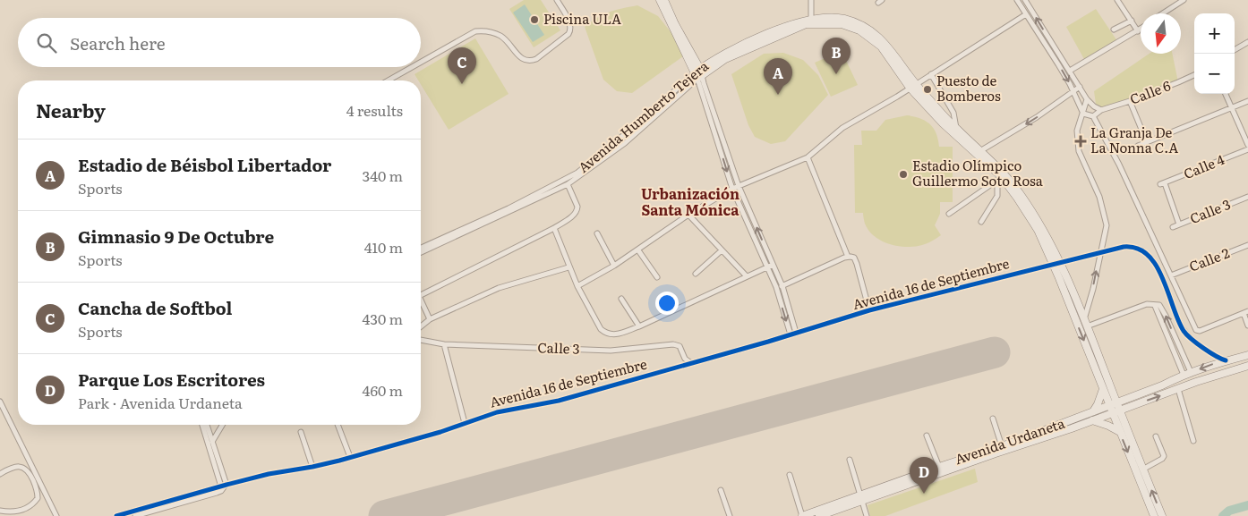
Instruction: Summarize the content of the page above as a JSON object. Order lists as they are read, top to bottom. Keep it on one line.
{"streets":{"street":["Calle 6","Avenida Humberto Tejera","Calle 4","Calle 3","Calle 2","Avenida 16 de Septiembre","Avenida Urdaneta"]},"crossings":[["Avenida Humberto Tejera","Avenida 16 de Septiembre"],["Calle 4","Calle 3"],["Calle 3","Avenida 16 de Septiembre"]],"districts":["Urbanización Santa Mónica"],"places":{"other":["Piscina ULA","Puesto de Bomberos","Estadio Olímpico Guillermo Soto Rosa"],"health":["La Granja De La Nonna C.A"]},"north":"bottom","page":{"map_buttons":["+","−"],"search":"Search here","pins":["B","C","A","D"],"heading":["Nearby","4 results"],"list":[{"mark":"A","name":"Estadio de Béisbol Libertador","note":"Sports","value":"340 m"},{"mark":"B","name":"Gimnasio 9 De Octubre","note":"Sports","value":"410 m"},{"mark":"C","name":"Cancha de Softbol","note":"Sports","value":"430 m"},{"mark":"D","name":"Parque Los Escritores","note":"Park · Avenida Urdaneta","value":"460 m"}]}}
